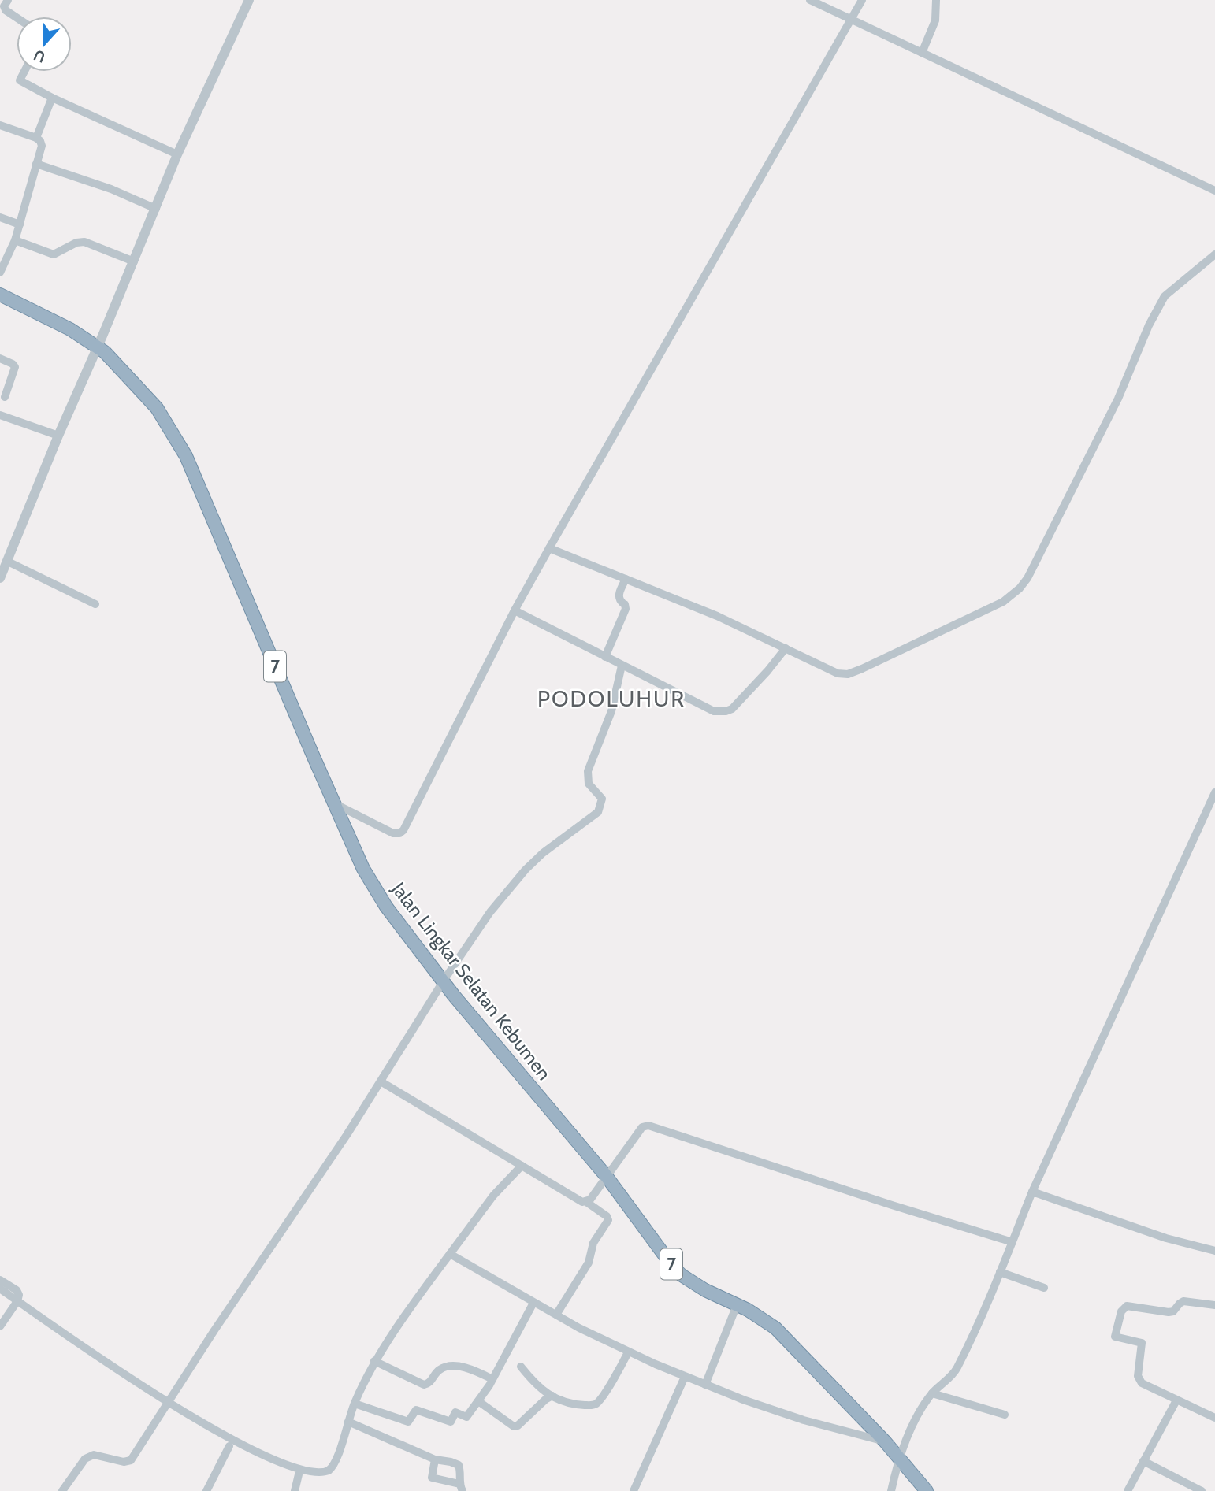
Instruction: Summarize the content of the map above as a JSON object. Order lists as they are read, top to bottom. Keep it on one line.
{"streets":{"highway":["7","Jalan Lingkar Selatan Kebumen"]},"districts":["PODOLUHUR"],"north":"bottom"}
